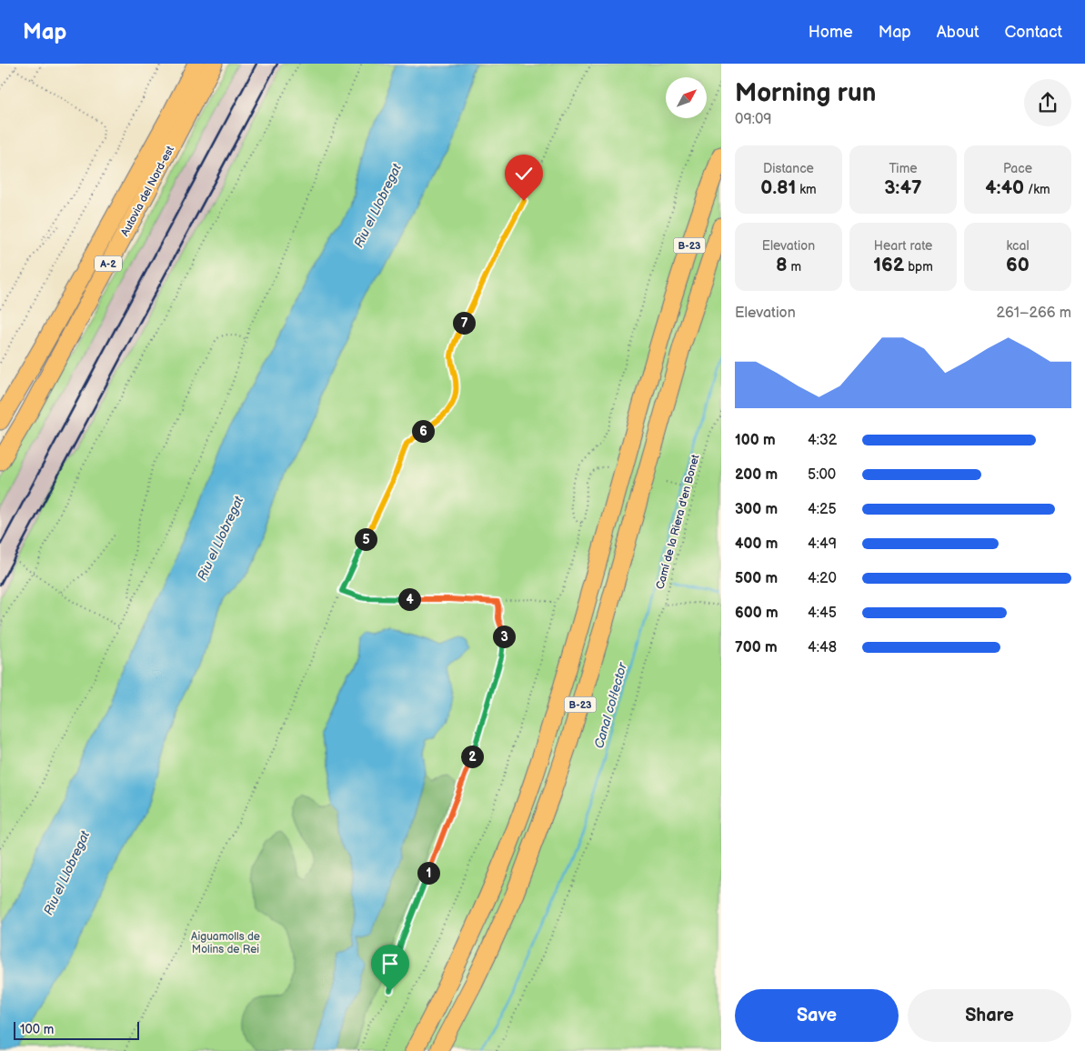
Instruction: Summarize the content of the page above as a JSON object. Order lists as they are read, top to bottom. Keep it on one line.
{"streets":{"highway":["Autovia del Nord-est","B-23","A-2"],"path":["Camí de la Riera d'en Bonet"]},"water":["Riu el Llobregat","Canal col·lector"],"parks":["Aiguamolls de Molins de Rei"],"scale_bar":"100 m","north":"top right","page":{"header":"Map","nav":["Home","Map","About","Contact"],"heading":["Morning run","09:09"],"stats":[["Distance","0.81 km"],["Time","3:47"],["Pace","4:40 /km"],["Elevation","8 m"],["Heart rate","162 bpm"],["kcal","60"]],"chart":["Elevation","261–266 m"],"pins":["7","6","5","4","3","2","1"],"list":[{"name":"100 m","note":"4:32"},{"name":"200 m","note":"5:00"},{"name":"300 m","note":"4:25"},{"name":"400 m","note":"4:49"},{"name":"500 m","note":"4:20"},{"name":"600 m","note":"4:45"},{"name":"700 m","note":"4:48"}],"buttons":["Save","Share"],"scale":"100 m"}}
